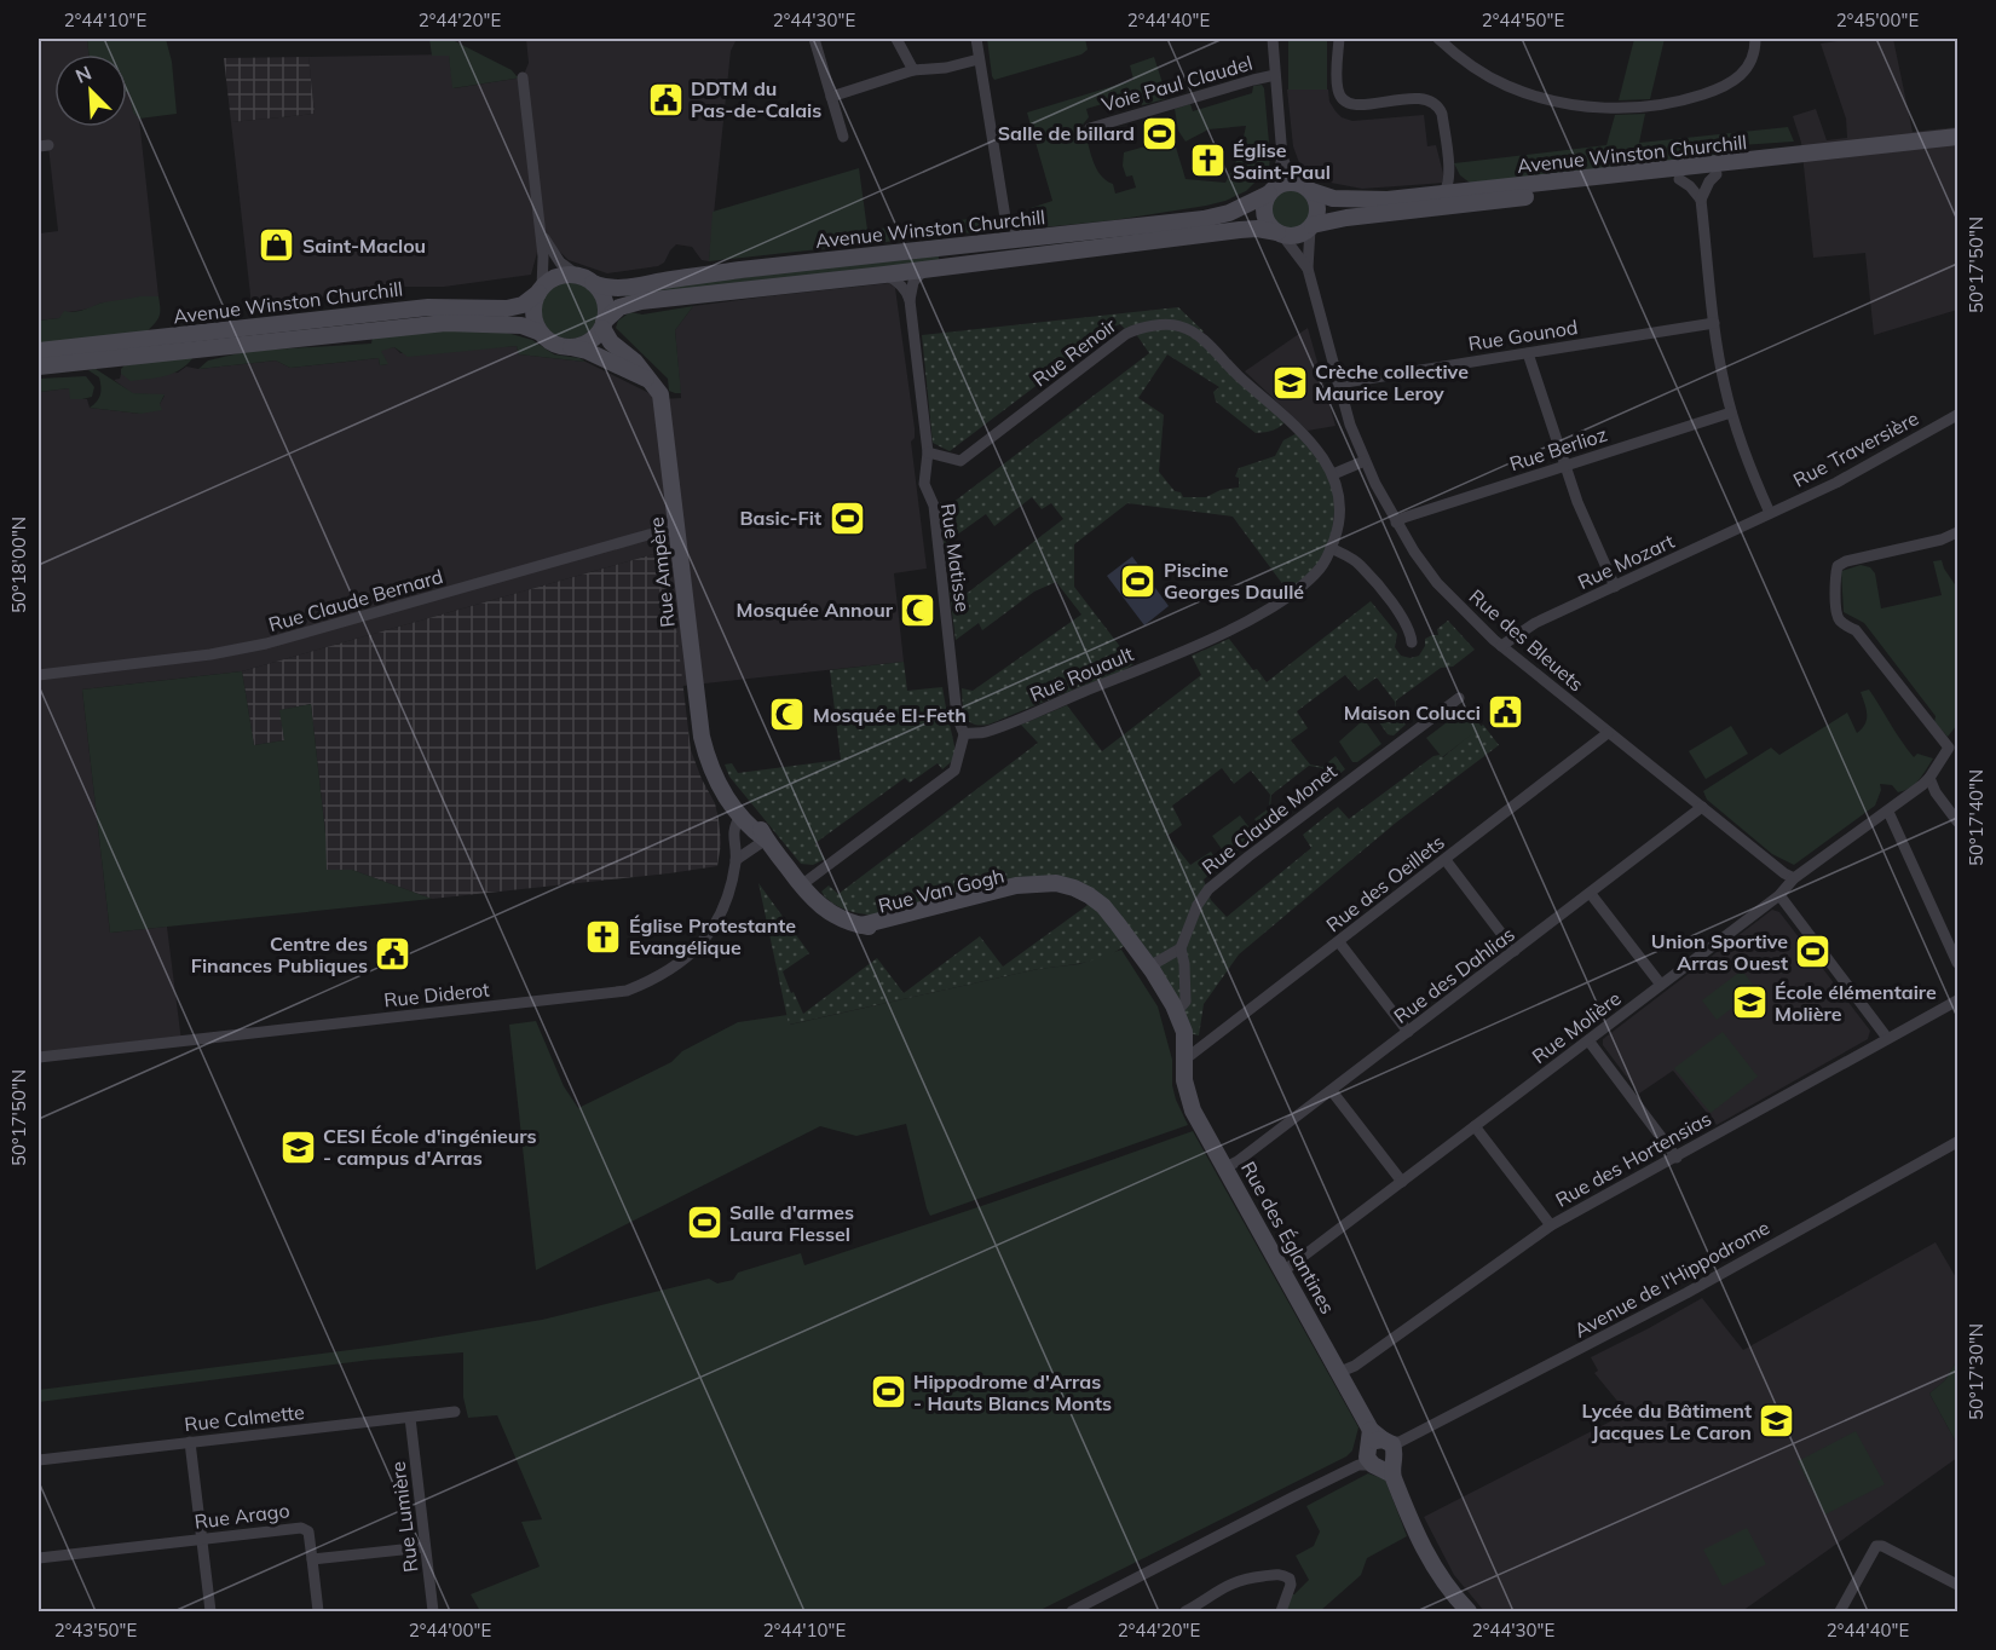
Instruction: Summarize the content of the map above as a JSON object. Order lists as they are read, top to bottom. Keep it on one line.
{"streets":{"main road":["Avenue Winston Churchill","Rue Ampère","Rue Van Gogh","Rue des Églantines"],"street":["Voie Paul Claudel","Rue Gounod","Rue Renoir","Rue Berlioz","Rue Traversière","Rue Matisse","Rue Mozart","Rue Claude Bernard","Rue des Bleuets","Rue Rouault","Rue Claude Monet","Rue des Oeillets","Rue des Dahlias","Rue Diderot","Rue Molière","Rue des Hortensias","Avenue de l'Hippodrome","Rue Calmette","Rue Arago","Rue Lumière"]},"crossings":[["Avenue Winston Churchill","Rue Ampère"],["Avenue Winston Churchill","Rue des Bleuets"],["Rue Gounod","Rue des Bleuets"],["Rue Renoir","Rue Matisse"],["Rue Renoir","Rue Rouault"],["Rue Berlioz","Rue des Bleuets"],["Rue Traversière","Rue Mozart"],["Rue Matisse","Rue Rouault"],["Rue Mozart","Rue des Bleuets"],["Rue Ampère","Rue Claude Bernard"],["Rue Ampère","Rue Van Gogh"],["Rue Ampère","Rue Diderot"],["Rue des Bleuets","Rue des Oeillets"],["Rue des Bleuets","Rue des Dahlias"],["Rue des Bleuets","Rue Molière"],["Rue Claude Monet","Rue Van Gogh"],["Rue des Oeillets","Rue Van Gogh"],["Rue des Oeillets","Rue des Églantines"],["Rue Van Gogh","Rue des Églantines"],["Rue des Dahlias","Rue des Églantines"],["Rue Molière","Rue des Églantines"],["Rue des Hortensias","Rue des Églantines"],["Rue des Églantines","Avenue de l'Hippodrome"],["Rue Calmette","Rue Lumière"]],"places":{"public building":["DDTM du Pas-de-Calais","Maison Colucci","Centre des Finances Publiques"],"sports":["Salle de billard","Basic-Fit","Piscine Georges Daullé","Union Sportive Arras Ouest","Salle d'armes Laura Flessel","Hippodrome d'Arras - Hauts Blancs Monts"],"church":["Église Saint-Paul","Église Protestante Evangélique"],"shop":["Saint-Maclou"],"school or university":["Crèche collective Maurice Leroy","École élémentaire Molière","CESI École d'ingénieurs - campus d'Arras","Lycée du Bâtiment Jacques Le Caron"],"mosque":["Mosquée Annour","Mosquée El-Feth"]},"north":"top left","coordinates":["2°44'10\"E","2°44'20\"E","2°44'30\"E","2°44'40\"E","2°44'50\"E","2°45'00\"E","50°17'50\"N","50°18'00\"N","50°17'40\"N","50°17'30\"N","2°43'50\"E","2°44'00\"E"]}
